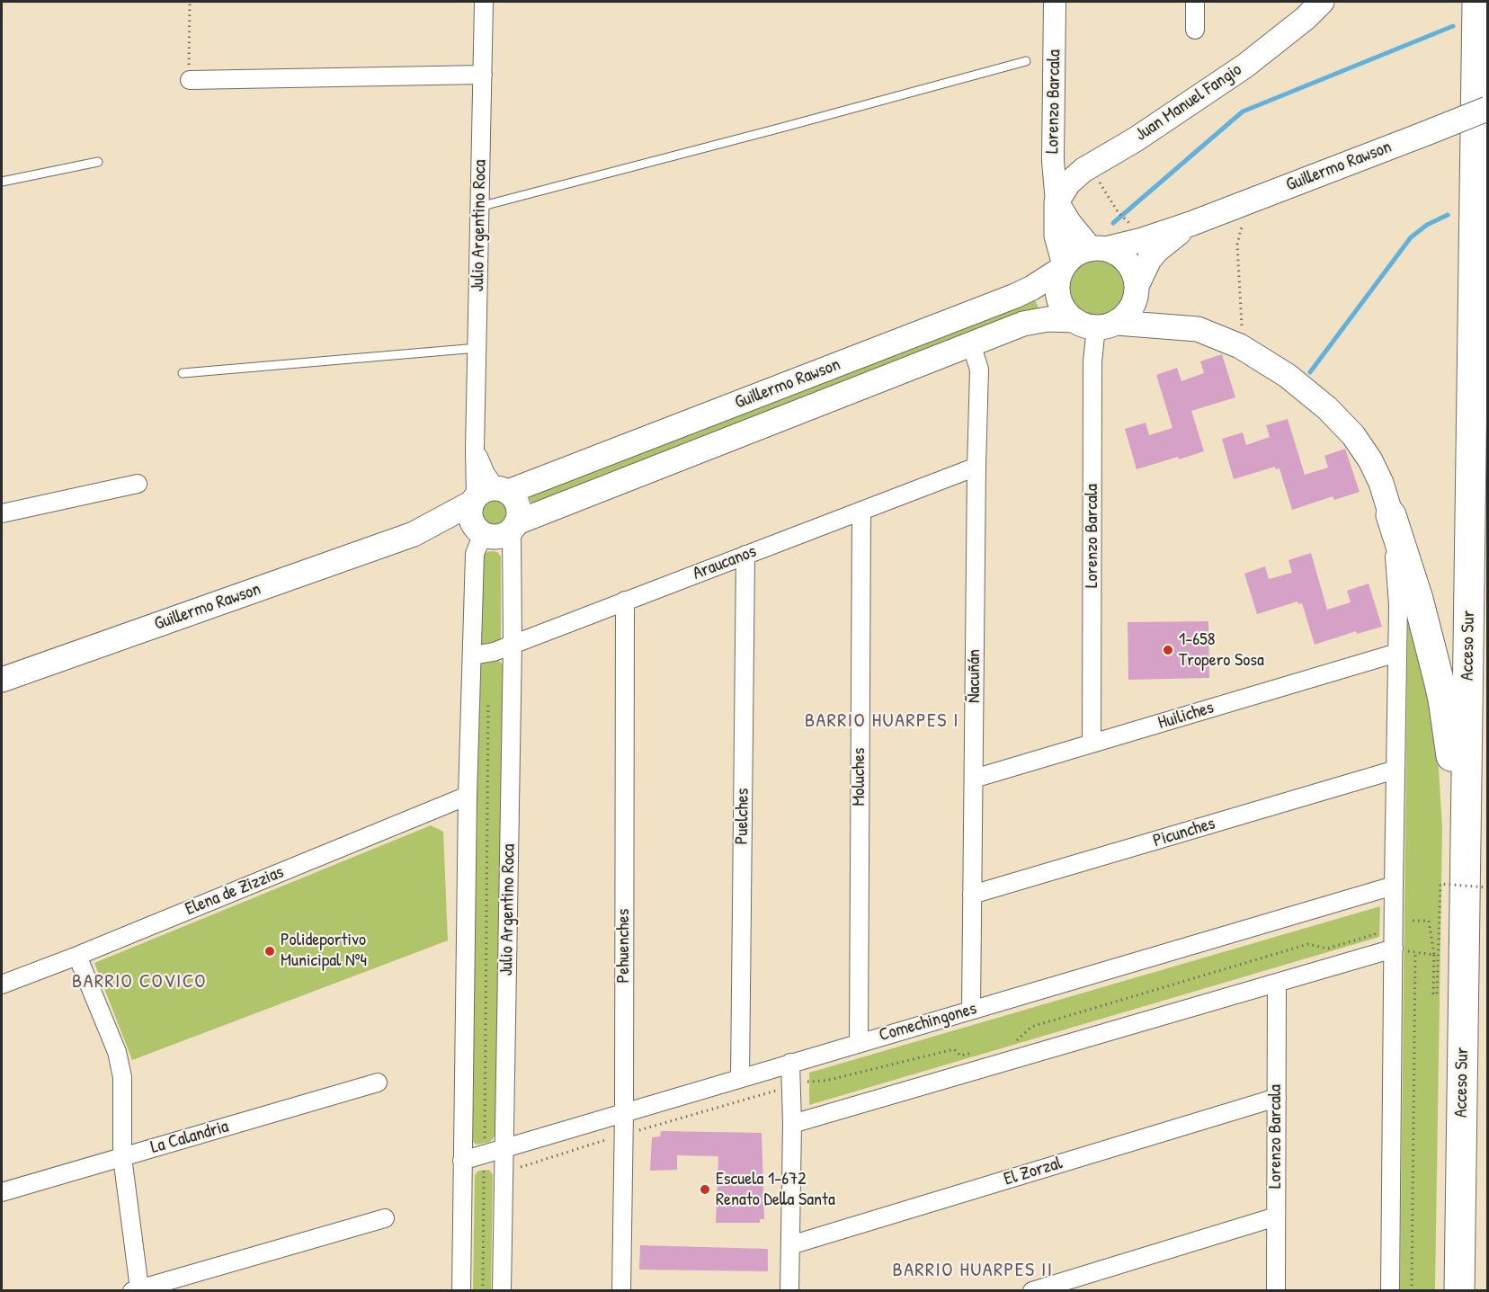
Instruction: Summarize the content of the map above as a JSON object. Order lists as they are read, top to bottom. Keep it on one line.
{"streets":{"highway":["Acceso Sur"],"main road":["Lorenzo Barcala","Juan Manuel Fangio","Guillermo Rawson"],"street":["Julio Argentino Roca","Araucanos","Ñacuñán","Huiliches","Moluches","Puelches","Picunches","Elena de Zizzias","Pehuenches","Comechingones","La Calandria","El Zorzal"]},"crossings":[["Lorenzo Barcala","Juan Manuel Fangio"],["Lorenzo Barcala","Guillermo Rawson"],["Lorenzo Barcala","Huiliches"],["Lorenzo Barcala","El Zorzal"],["Guillermo Rawson","Julio Argentino Roca"],["Guillermo Rawson","Ñacuñán"],["Julio Argentino Roca","Araucanos"],["Julio Argentino Roca","Elena de Zizzias"],["Julio Argentino Roca","Comechingones"],["Araucanos","Ñacuñán"],["Araucanos","Moluches"],["Araucanos","Puelches"],["Araucanos","Pehuenches"],["Ñacuñán","Huiliches"],["Ñacuñán","Picunches"],["Ñacuñán","Comechingones"],["Moluches","Comechingones"],["Puelches","Comechingones"],["Pehuenches","Comechingones"]],"districts":["BARRIO HUARPES I","BARRIO COVICO","BARRIO HUARPES II"],"places":["1-658 Tropero Sosa","Polideportivo Municipal Nº4","Escuela 1-672 Renato Della Santa"]}
